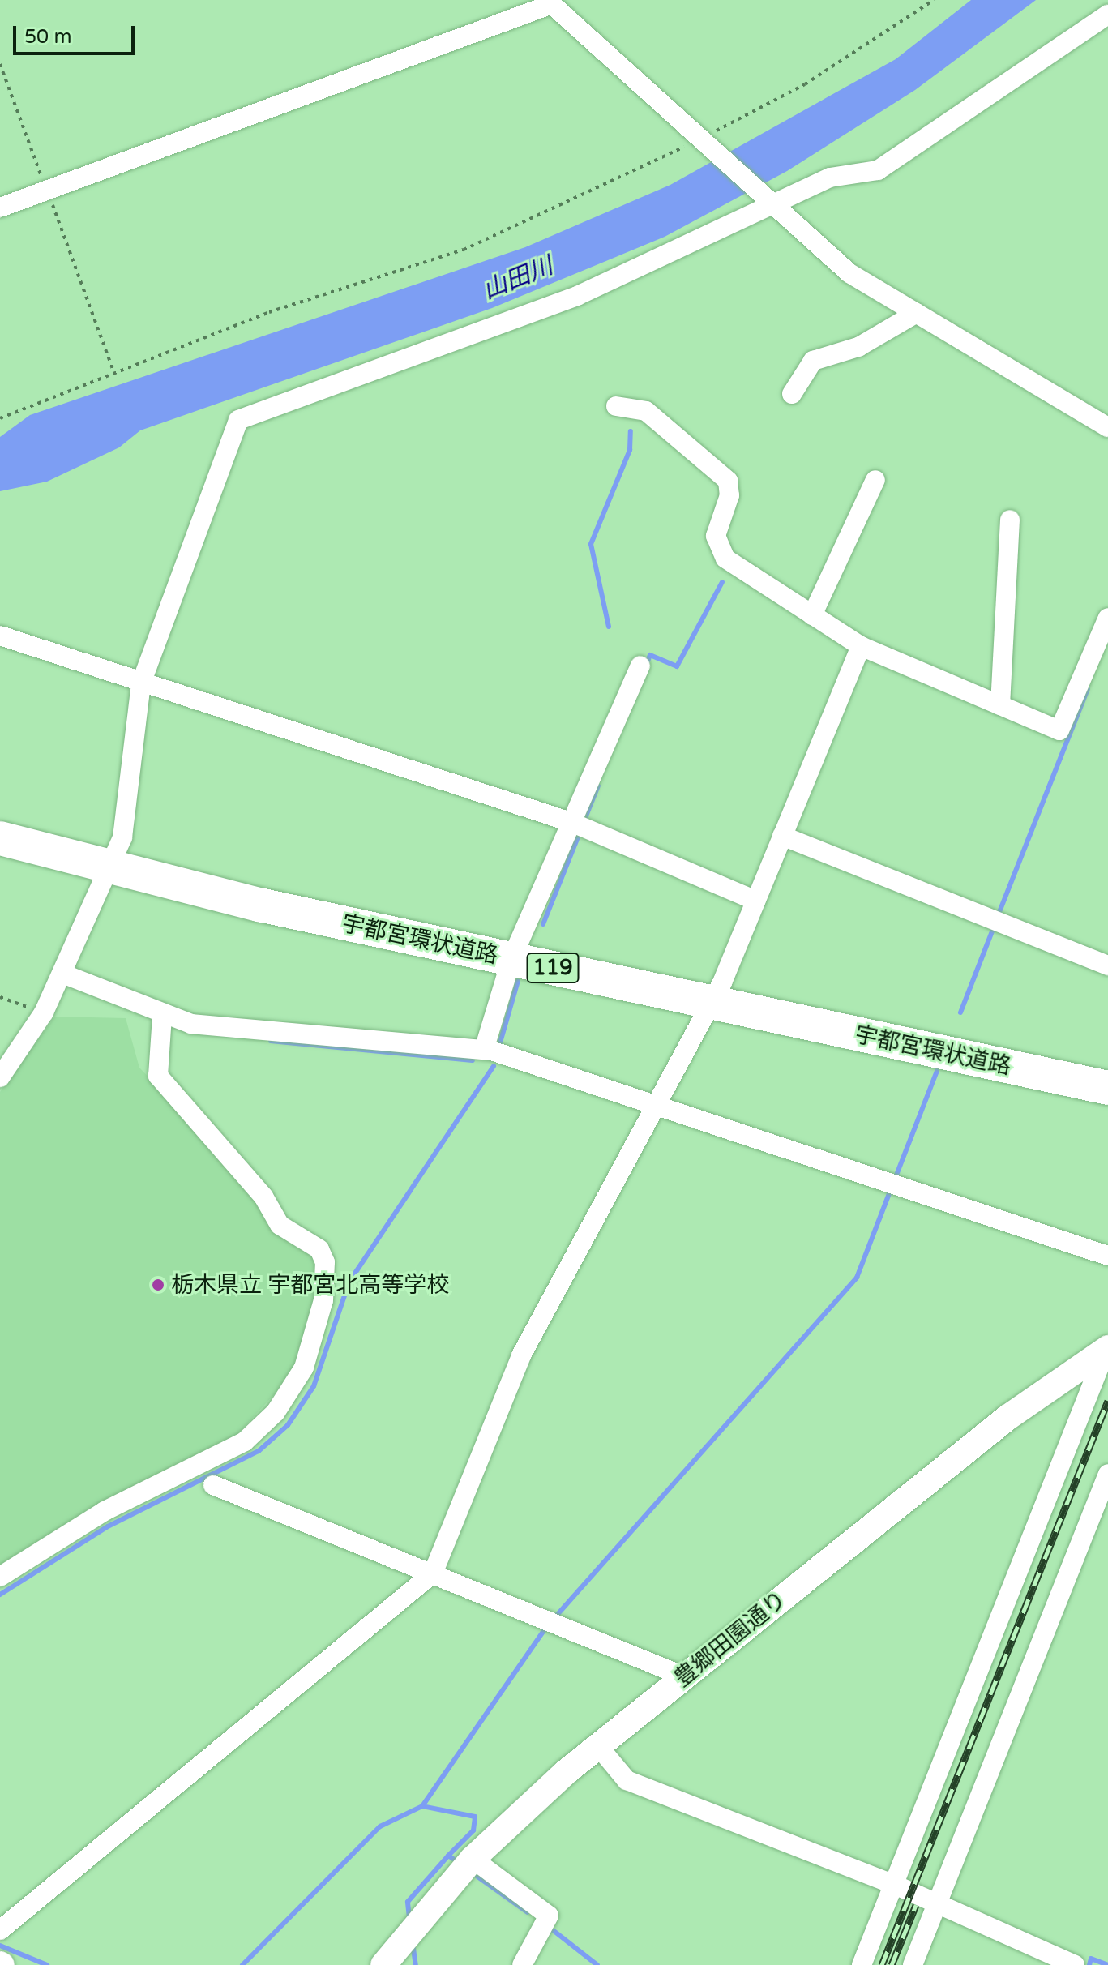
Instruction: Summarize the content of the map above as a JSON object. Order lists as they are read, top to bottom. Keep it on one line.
{"streets":{"highway":["宇都宮環状道路","119"],"street":["豊郷田園通り"]},"water":["山田川"],"places":["栃木県立 宇都宮北高等学校"],"scale_bar":"50 m"}
